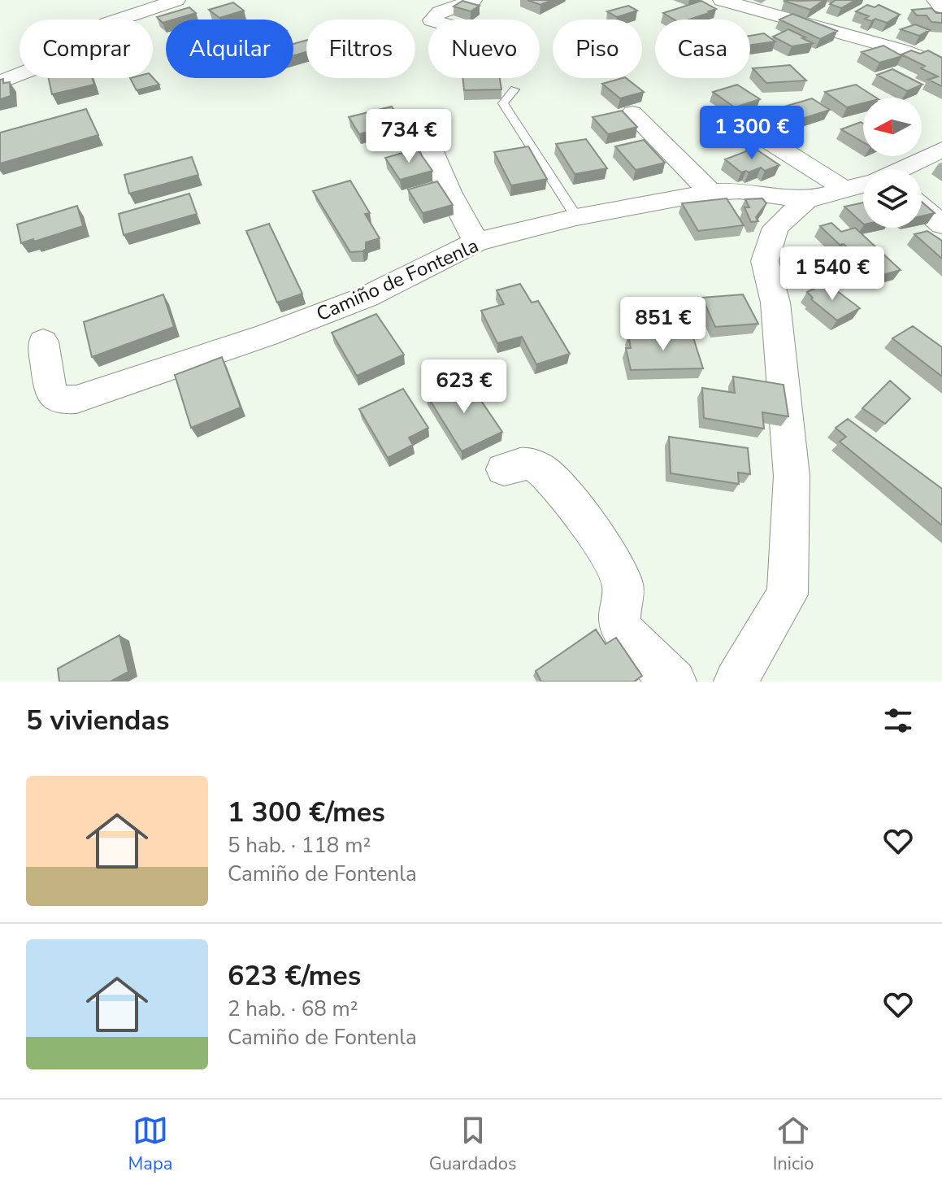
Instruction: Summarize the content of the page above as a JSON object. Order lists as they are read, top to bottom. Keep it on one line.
{"streets":{"street":["Camiño de Fontenla"]},"north":"left","page":{"chip":["Comprar","Alquilar","Filtros","Nuevo","Piso","Casa"],"price":["1 300 €","734 €","1 540 €","851 €","623 €"],"heading":"5 viviendas","list":[{"name":"1 300 €/mes","note":"5 hab. · 118 m² · Camiño de Fontenla"},{"name":"623 €/mes","note":"2 hab. · 68 m² · Camiño de Fontenla"}],"tabs":["Mapa","Guardados","Inicio"]}}
